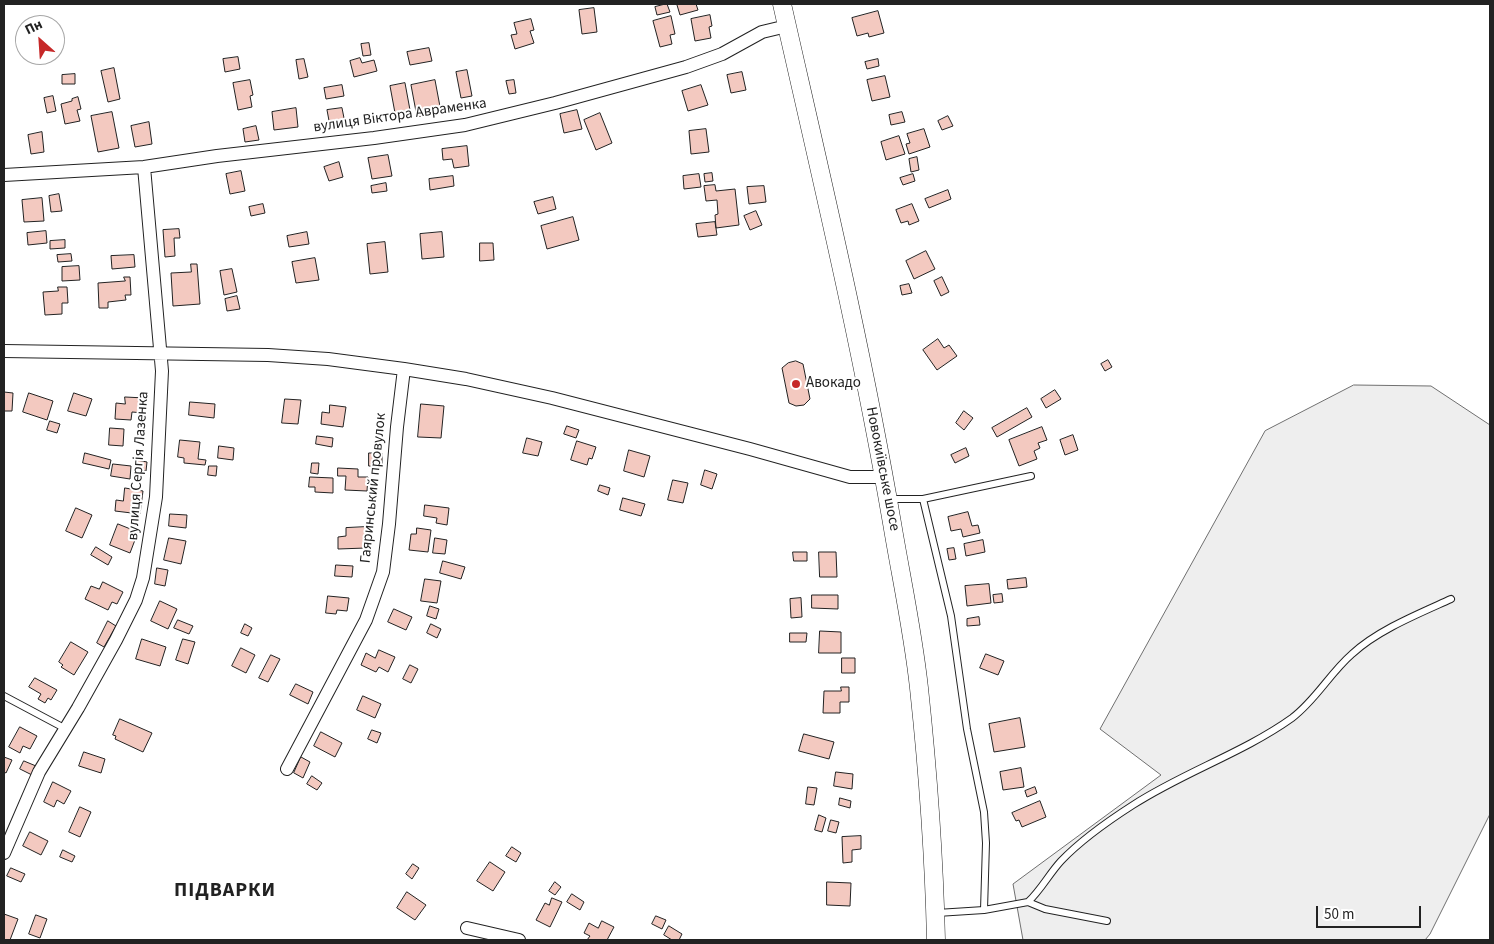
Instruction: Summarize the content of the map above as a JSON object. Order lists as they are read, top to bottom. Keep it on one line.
{"streets":{"main road":["Новокиївське шосе"],"street":["вулиця Віктора Авраменка","вулиця Сергія Лазенка","Гаяринський провулок"]},"crossings":[["вулиця Віктора Авраменка","вулиця Сергія Лазенка"],["вулиця Віктора Авраменка","Новокиївське шосе"]],"districts":["ПІДВАРКИ"],"places":["Авокадо"],"scale_bar":"50 m","north":"top left"}
